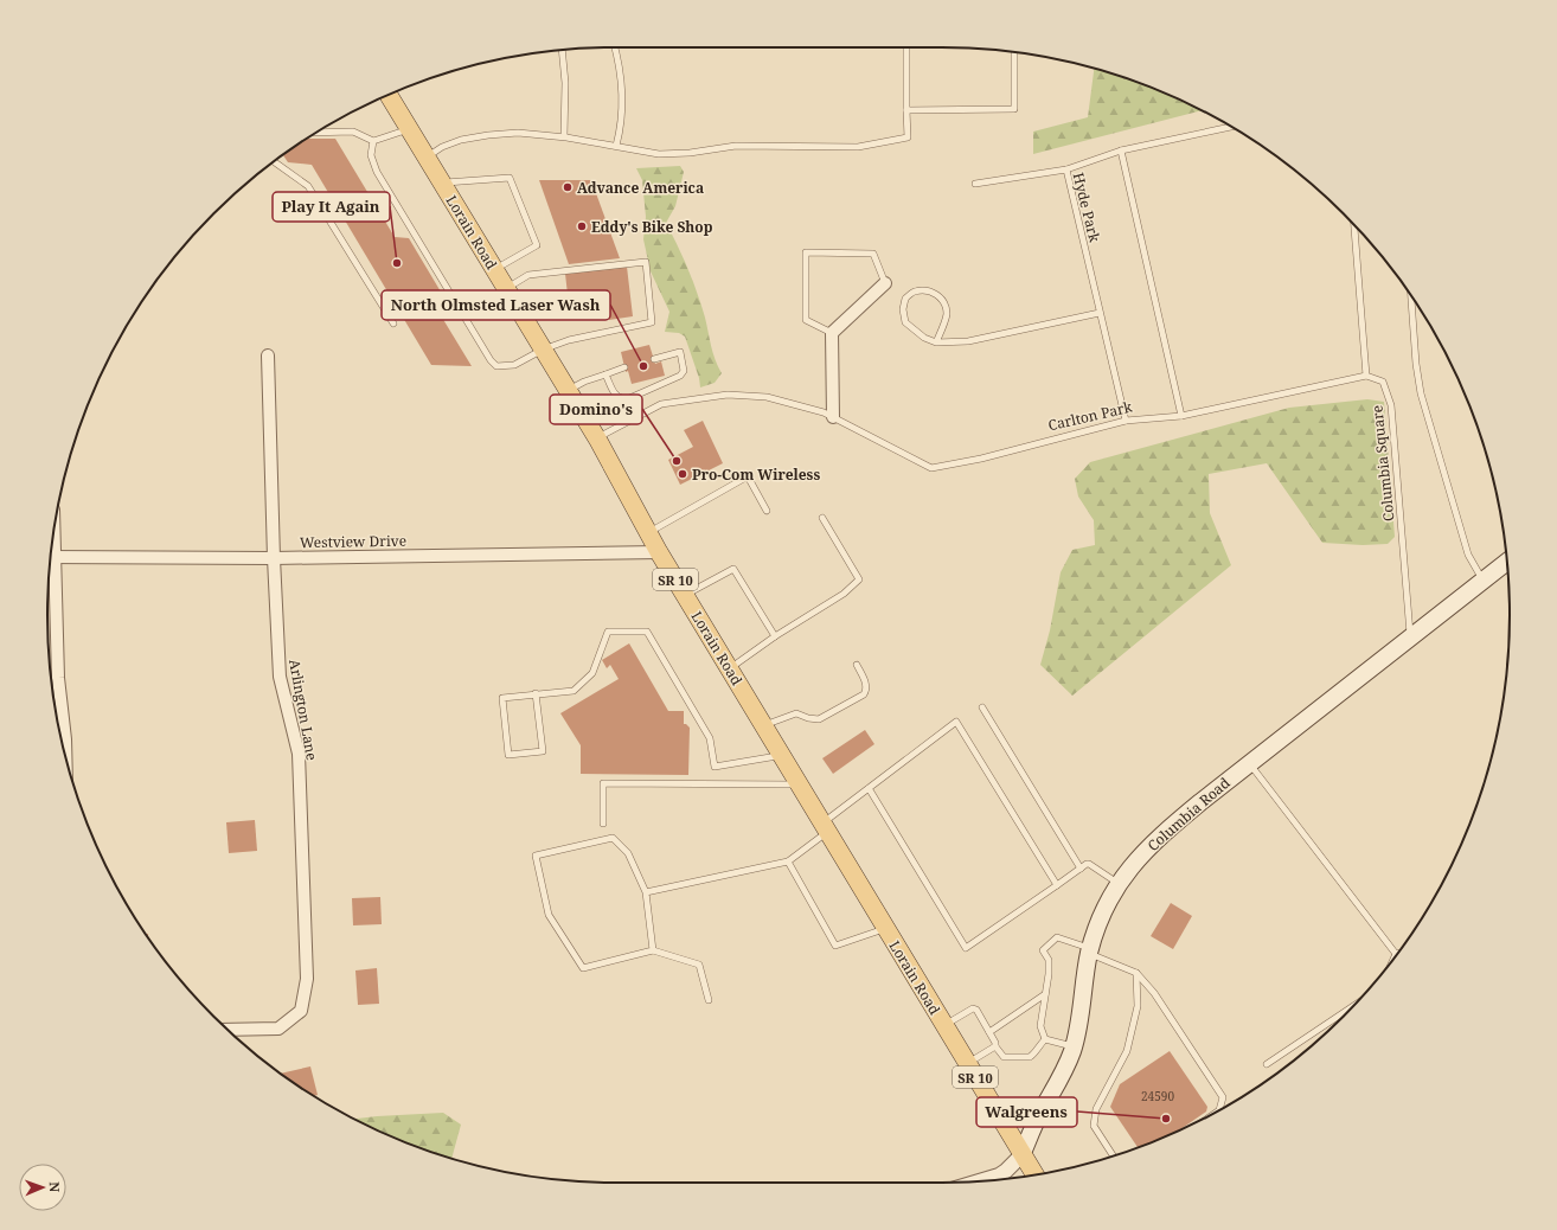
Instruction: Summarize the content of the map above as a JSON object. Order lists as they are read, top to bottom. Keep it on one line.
{"streets":{"main road":["Lorain Road","SR 10","Columbia Road"],"street":["Westview Drive","Arlington Lane"],"lane":["Hyde Park","Carlton Park","Columbia Square"]},"crossings":[["Hyde Park","Carlton Park"],["Lorain Road","Carlton Park"],["Lorain Road","Westview Drive"],["Lorain Road","Columbia Road"],["Carlton Park","Columbia Square"],["Columbia Square","Columbia Road"],["Westview Drive","Arlington Lane"]],"places":["Advance America","Eddy's Bike Shop","Play It Again","North Olmsted Laser Wash","Domino's","Pro-Com Wireless","Walgreens"],"house_numbers":["24590"],"north":"right"}
